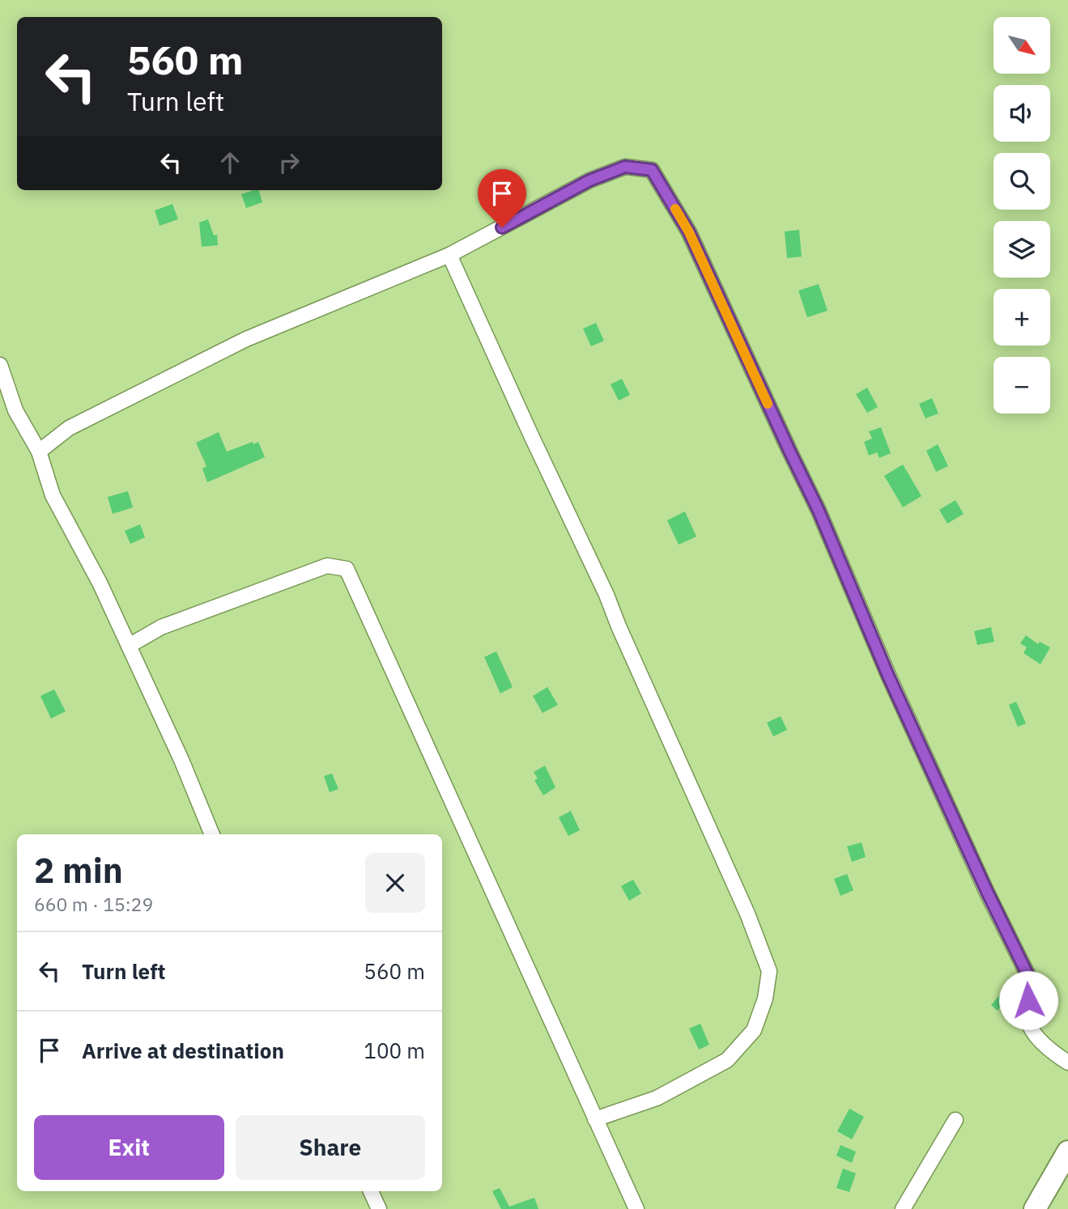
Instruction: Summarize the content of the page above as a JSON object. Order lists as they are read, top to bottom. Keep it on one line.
{"north":"bottom right","page":{"map_buttons":["+","−"],"turn":["560 m","Turn left"],"heading":["2 min","660 m · 15:29"],"list":[{"name":"Turn left","value":"560 m"},{"name":"Arrive at destination","value":"100 m"}],"buttons":["Exit","Share"]}}
